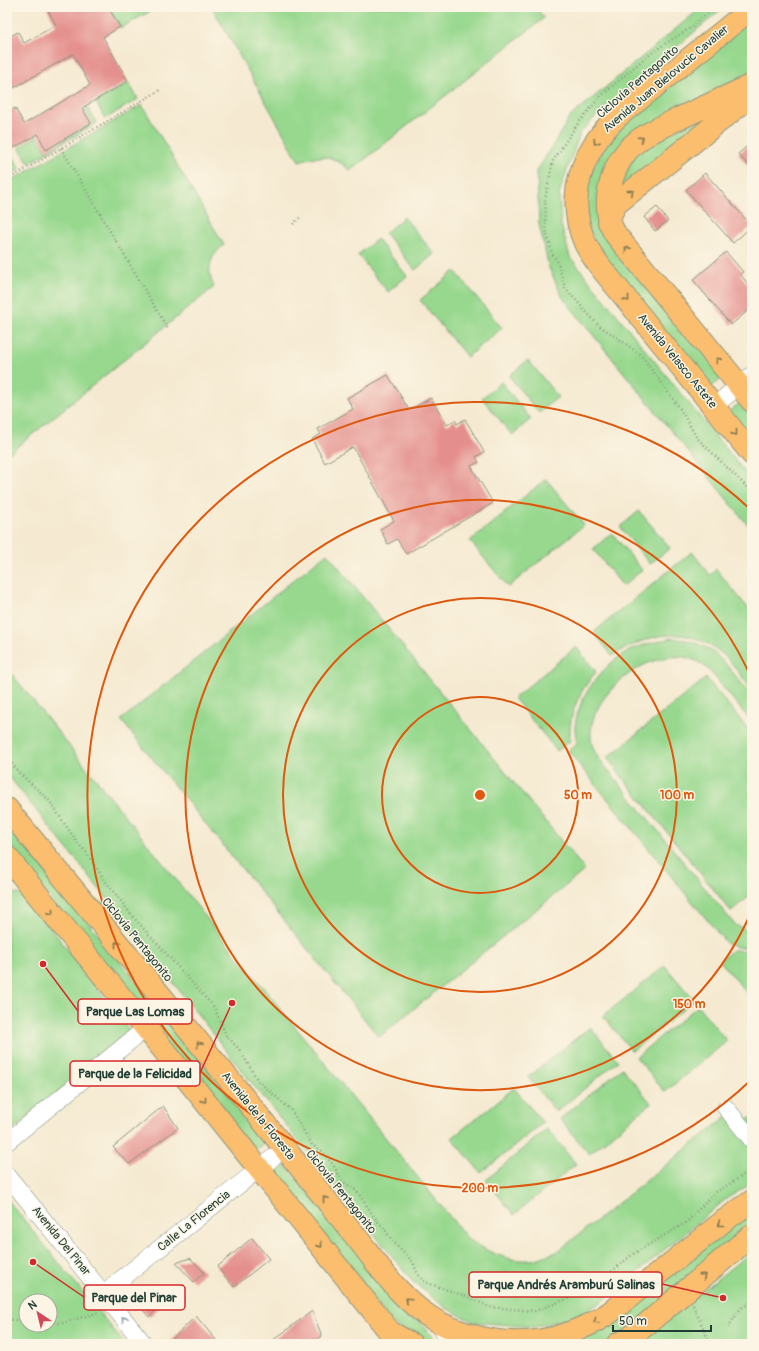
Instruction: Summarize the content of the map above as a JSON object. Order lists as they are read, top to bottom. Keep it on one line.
{"streets":{"main road":["Avenida Juan Bielovucic Cavalier","Avenida Velasco Astete","Avenida de la Floresta"],"street":["Calle La Florencia","Avenida Del Pinar"]},"crossings":[["Avenida Juan Bielovucic Cavalier","Avenida Velasco Astete"],["Avenida de la Floresta","Calle La Florencia"],["Calle La Florencia","Avenida Del Pinar"]],"places":["Parque Las Lomas","Parque de la Felicidad","Parque del Pinar","Parque Andrés Aramburú Salinas"],"scale_bar":"50 m","north":"top left","rings":["50 m","100 m","150 m","200 m"]}
